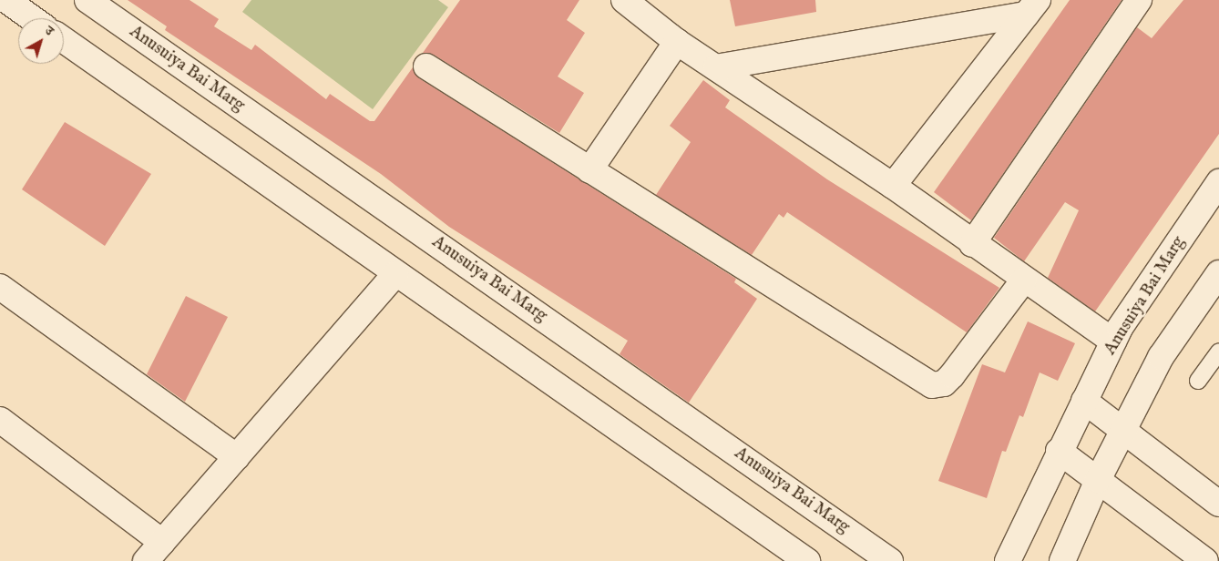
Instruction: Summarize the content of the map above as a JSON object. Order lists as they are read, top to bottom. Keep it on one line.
{"streets":{"street":["Anusuiya Bai Marg"]},"north":"top right"}
